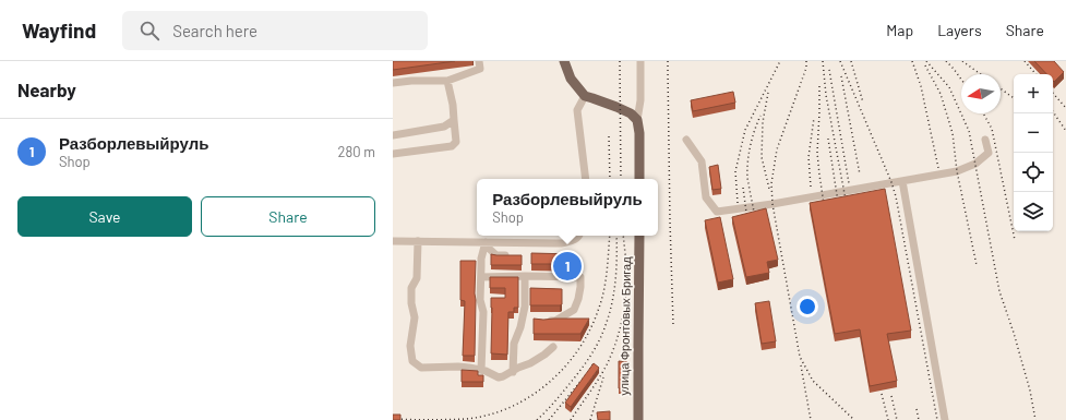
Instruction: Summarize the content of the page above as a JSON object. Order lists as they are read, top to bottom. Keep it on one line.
{"streets":{"main road":["улица Фронтовых Бригад"]},"north":"left","page":{"header":"Wayfind","search":"Search here","nav":["Map","Layers","Share"],"heading":"Nearby","map_buttons":["+","−"],"list":[{"mark":"1","name":"Разборлевыйруль","note":"Shop","value":"280 m"}],"popup":["Разборлевыйруль","Shop"],"buttons":["Save","Share"],"pins":"1"}}
